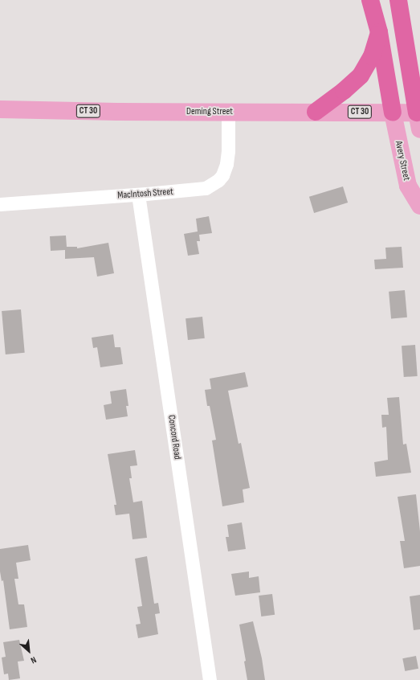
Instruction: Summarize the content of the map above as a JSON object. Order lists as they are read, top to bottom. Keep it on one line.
{"streets":{"main road":["CT 30","Deming Street","Avery Street"],"street":["MacIntosh Street","Concord Road"]},"crossings":[["Deming Street","Avery Street"],["Deming Street","MacIntosh Street"],["MacIntosh Street","Concord Road"]],"north":"bottom right"}
